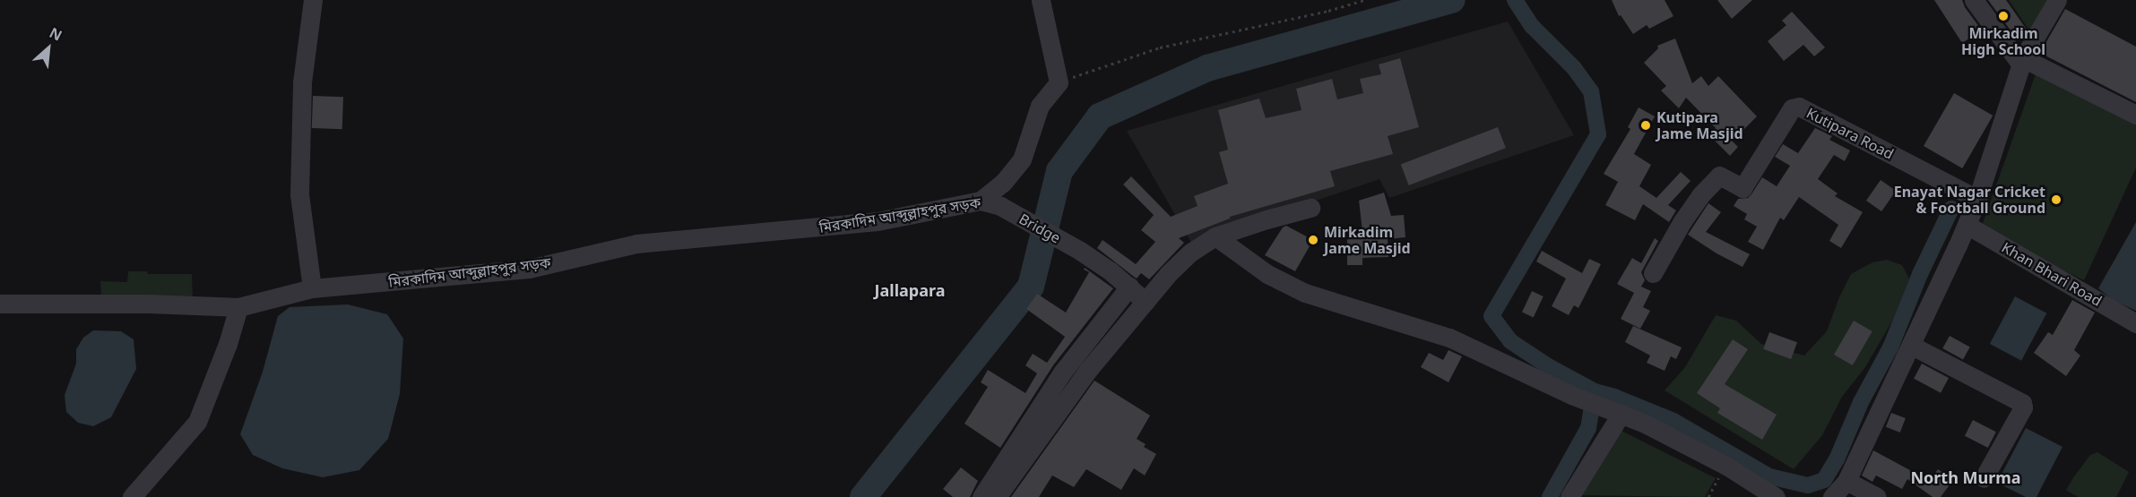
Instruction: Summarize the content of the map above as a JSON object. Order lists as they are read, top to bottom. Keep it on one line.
{"streets":{"street":["Kutipara Road","মিরকাদিম আব্দুল্লাহপুর সড়ক","Bridge","Khan Bhari Road"]},"crossings":[["মিরকাদিম আব্দুল্লাহপুর সড়ক","Bridge"]],"districts":["Jallapara","North Murma"],"places":["Mirkadim High School","Kutipara Jame Masjid","Enayat Nagar Cricket & Football Ground","Mirkadim Jame Masjid"],"north":"top right"}
